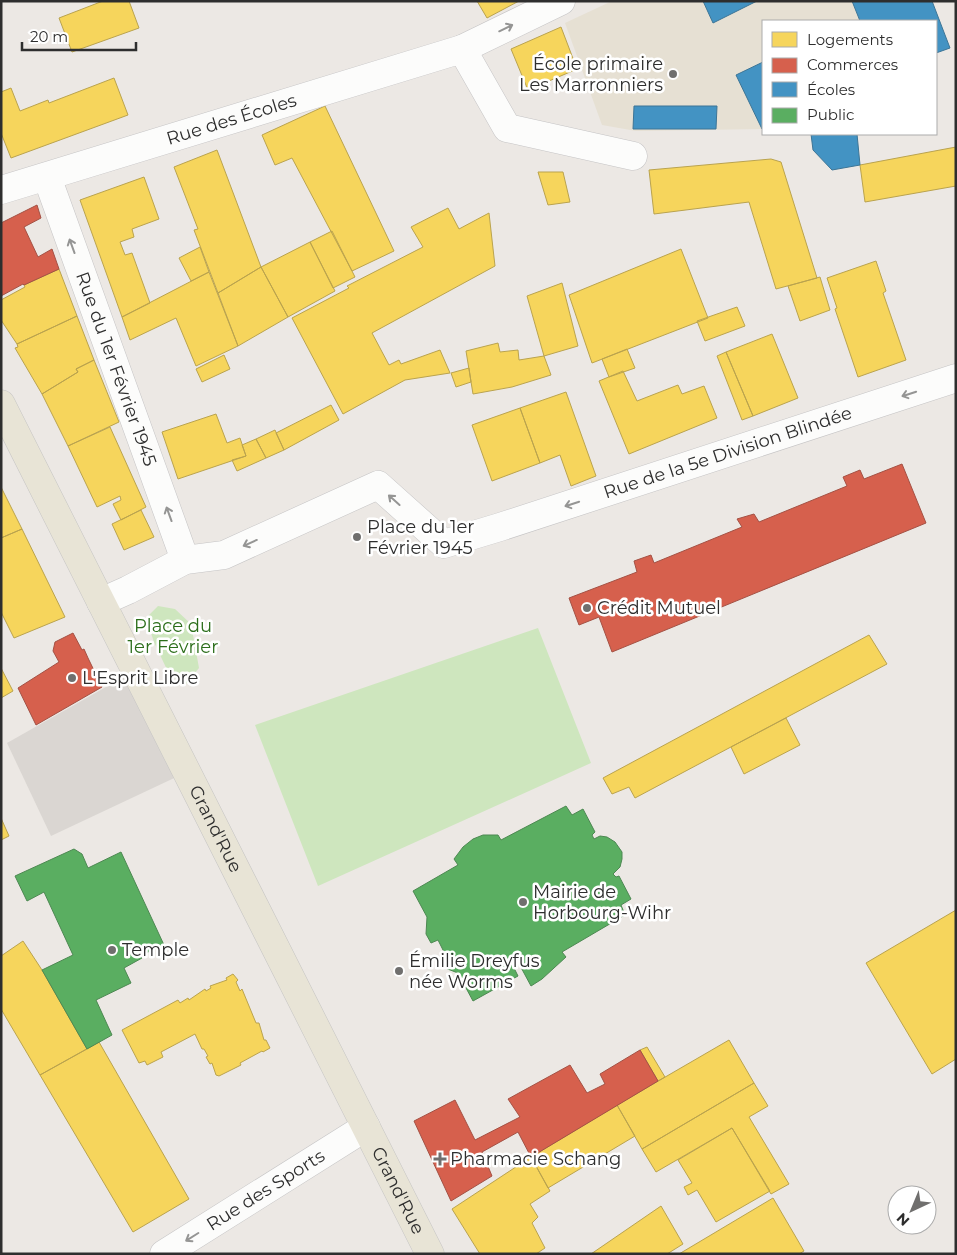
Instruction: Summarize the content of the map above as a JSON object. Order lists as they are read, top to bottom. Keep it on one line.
{"streets":{"main road":["Grand'Rue"],"street":["Rue des Écoles","Rue du 1er Février 1945","Rue de la 5e Division Blindée","Rue des Sports"]},"crossings":[["Rue des Écoles","Rue du 1er Février 1945"],["Rue du 1er Février 1945","Rue de la 5e Division Blindée"],["Grand'Rue","Rue des Sports"]],"one_way":["Rue du 1er Février 1945","Rue de la 5e Division Blindée","Rue des Sports"],"parks":["Place du 1er Février"],"places":{"other":["École primaire Les Marronniers","Place du 1er Février 1945","Crédit Mutuel","L'Esprit Libre","Mairie de Horbourg-Wihr","Temple","Émilie Dreyfus née Worms"],"health":["Pharmacie Schang"]},"legend":["Logements","Commerces","Écoles","Public"],"scale_bar":"20 m","north":"bottom left"}
